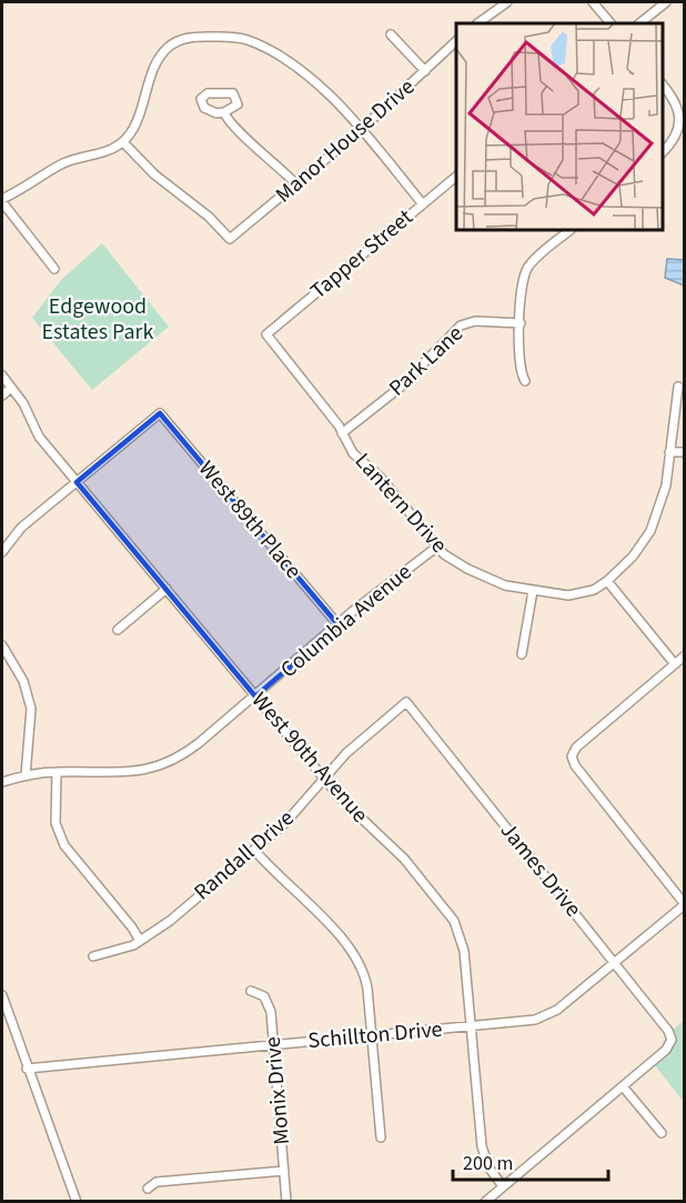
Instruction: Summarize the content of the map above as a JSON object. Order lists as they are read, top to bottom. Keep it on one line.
{"streets":{"street":["Manor House Drive","Tapper Street","Park Lane","Lantern Drive","West 89th Place","Columbia Avenue","West 90th Avenue","Randall Drive","James Drive","Schillton Drive","Monix Drive"]},"crossings":[["Tapper Street","Lantern Drive"],["Park Lane","Lantern Drive"],["Lantern Drive","Columbia Avenue"],["West 89th Place","Columbia Avenue"],["West 89th Place","West 90th Avenue"],["Columbia Avenue","West 90th Avenue"],["West 90th Avenue","Randall Drive"],["West 90th Avenue","Schillton Drive"],["Randall Drive","James Drive"],["James Drive","Schillton Drive"],["Schillton Drive","Monix Drive"]],"parks":["Edgewood Estates Park"],"scale_bar":"200 m"}
